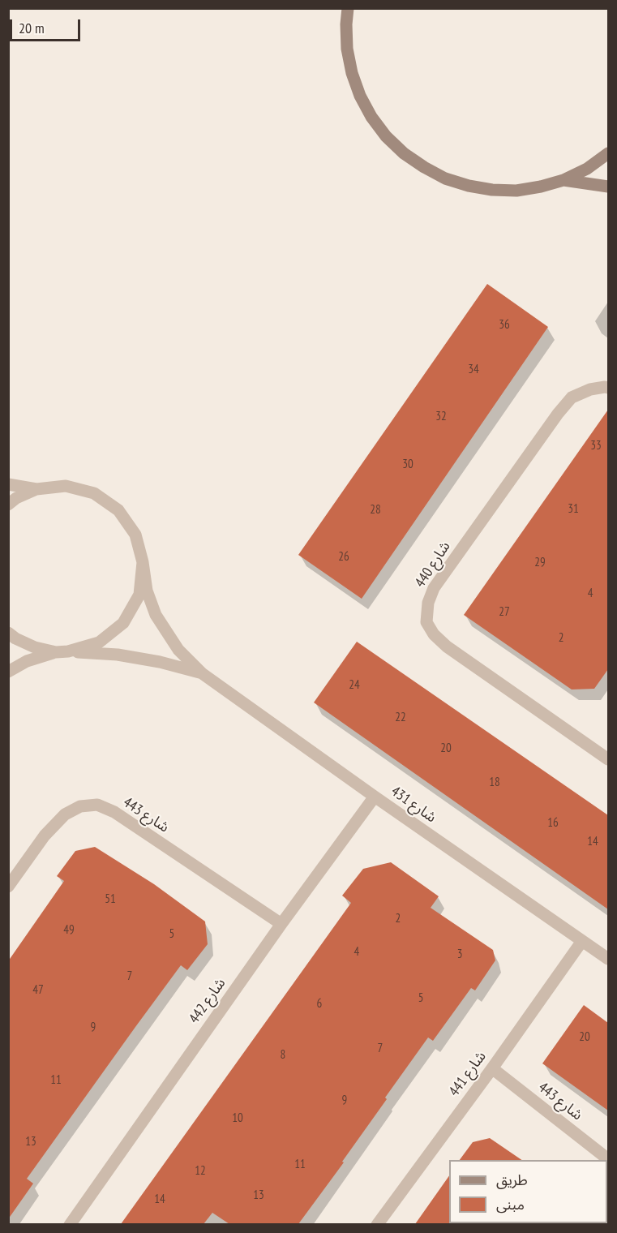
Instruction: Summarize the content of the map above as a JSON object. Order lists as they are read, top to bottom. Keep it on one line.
{"streets":{"street":["شارع 440","شارع 431","شارع 443","شارع 442","شارع 441"]},"crossings":[["شارع 431","شارع 442"],["شارع 431","شارع 441"],["شارع 443","شارع 442"],["شارع 443","شارع 441"]],"house_numbers":["36","34","32","33","30","31","28","26","29","4","27","2","24","22","20","18","16","14","51","2","49","5","4","3","7","47","5","6","9","20","7","8","11","9","10","13","11","12","13","14"],"legend":["طريق","مبنى"],"scale_bar":"20 m"}
